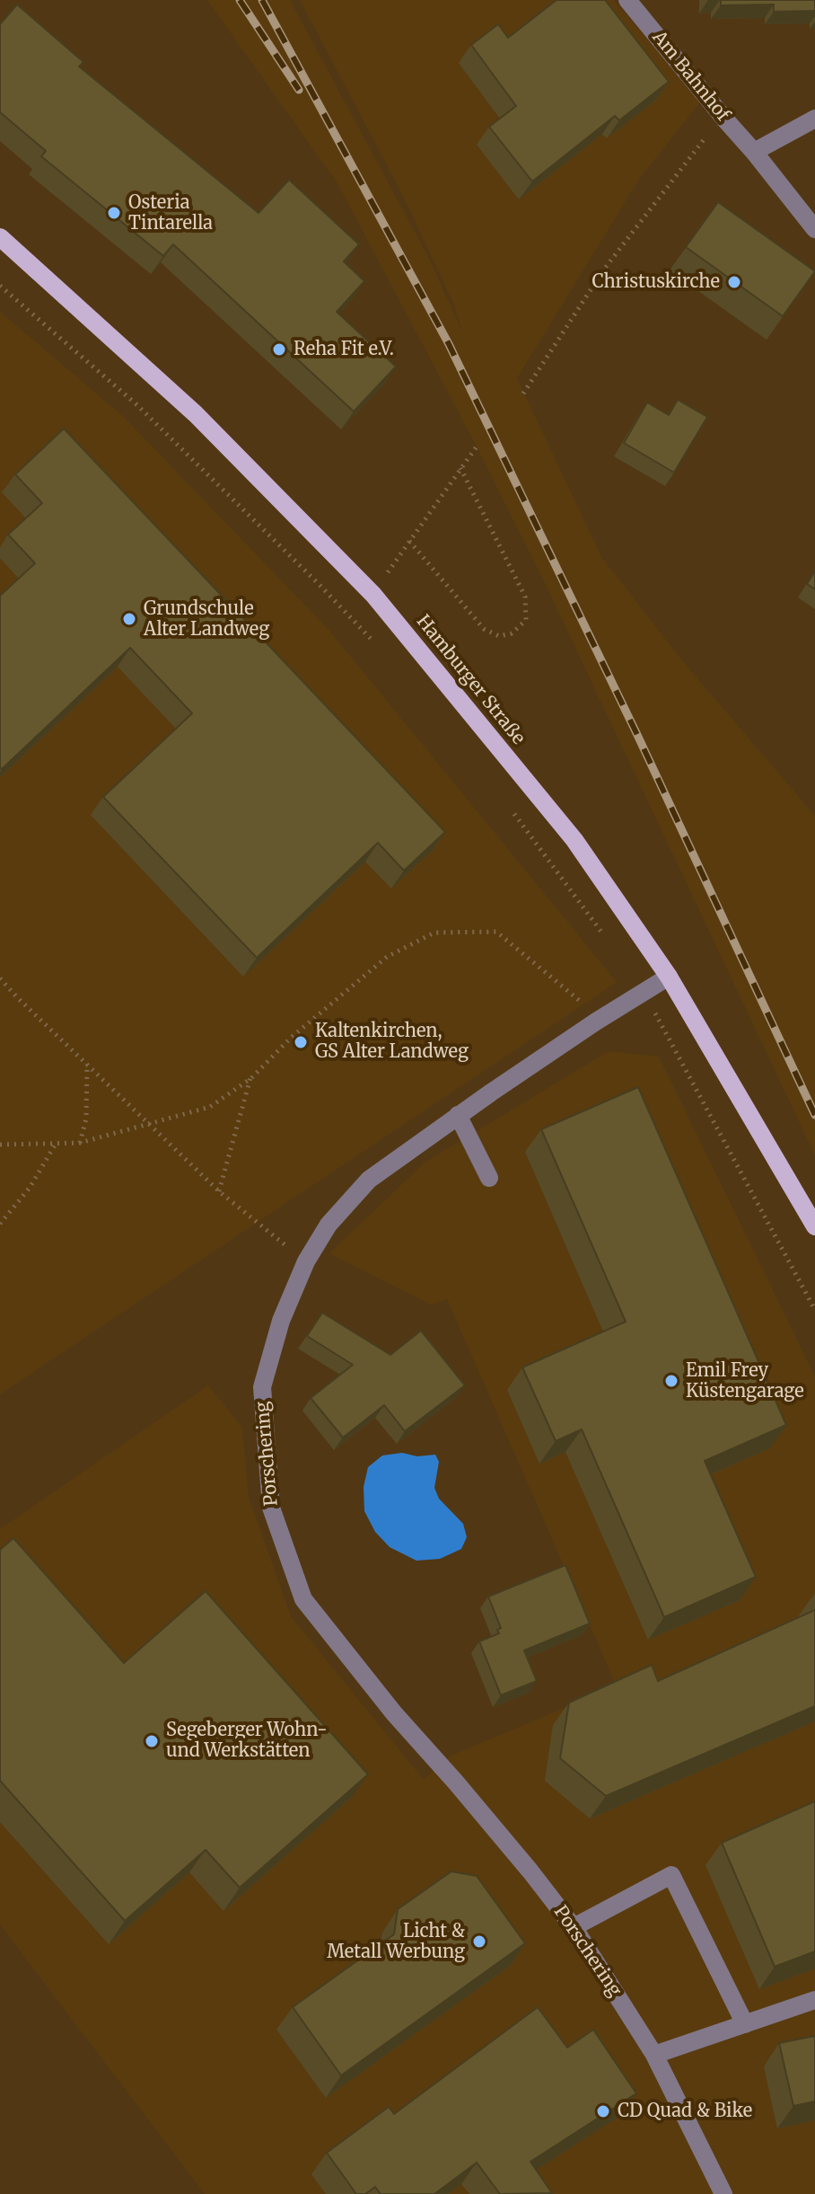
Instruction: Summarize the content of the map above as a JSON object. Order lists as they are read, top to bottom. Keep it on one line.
{"streets":{"main road":["Hamburger Straße"],"street":["Am Bahnhof","Porschering"]},"crossings":[["Hamburger Straße","Porschering"]],"places":["Osteria Tintarella","Christuskirche","Reha Fit e.V.","Grundschule Alter Landweg","Kaltenkirchen, GS Alter Landweg","Emil Frey Küstengarage","Segeberger Wohn- und Werkstätten","Licht & Metall Werbung","CD Quad & Bike"]}
